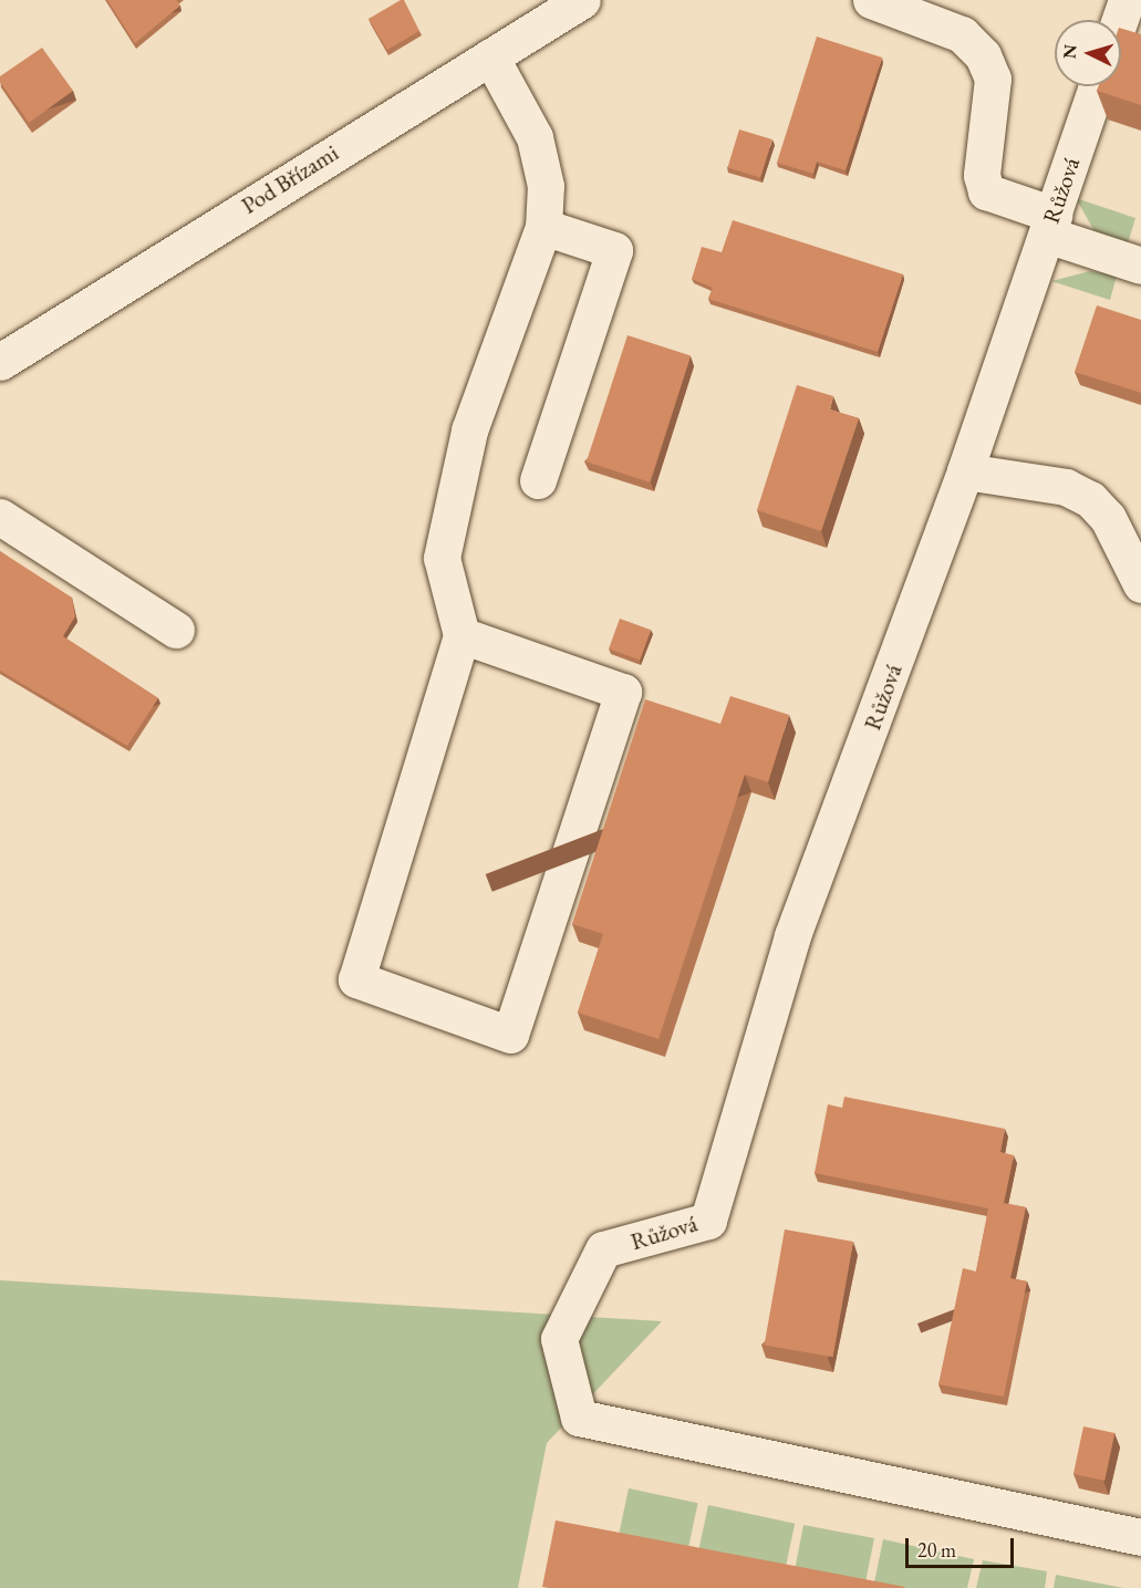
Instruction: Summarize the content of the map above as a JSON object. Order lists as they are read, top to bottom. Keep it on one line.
{"streets":{"street":["Pod Břízami","Růžová"]},"scale_bar":"20 m","north":"left"}
